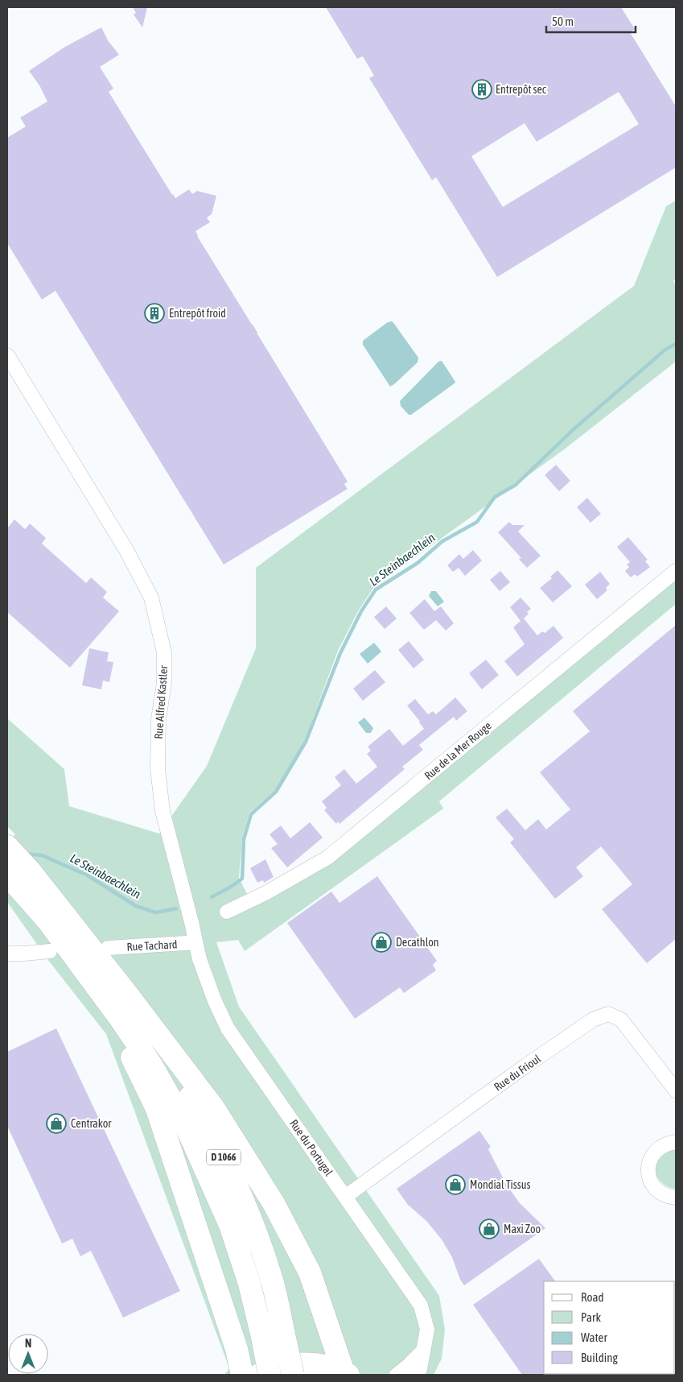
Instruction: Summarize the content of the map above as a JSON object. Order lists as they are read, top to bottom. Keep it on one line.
{"streets":{"main road":["D 1066"],"street":["Rue Alfred Kastler","Rue de la Mer Rouge","Rue Tachard","Rue du Frioul","Rue du Portugal"]},"crossings":[["Rue Alfred Kastler","Rue Tachard"],["Rue Alfred Kastler","Rue du Portugal"],["Rue Tachard","Rue du Portugal"],["Rue du Frioul","Rue du Portugal"]],"water":["Le Steinbaechlein"],"places":{"building":["Entrepôt sec","Entrepôt froid"],"shop":["Decathlon","Centrakor","Mondial Tissus","Maxi Zoo"]},"legend":["Road","Park","Water","Building"],"scale_bar":"50 m","north":"top"}
